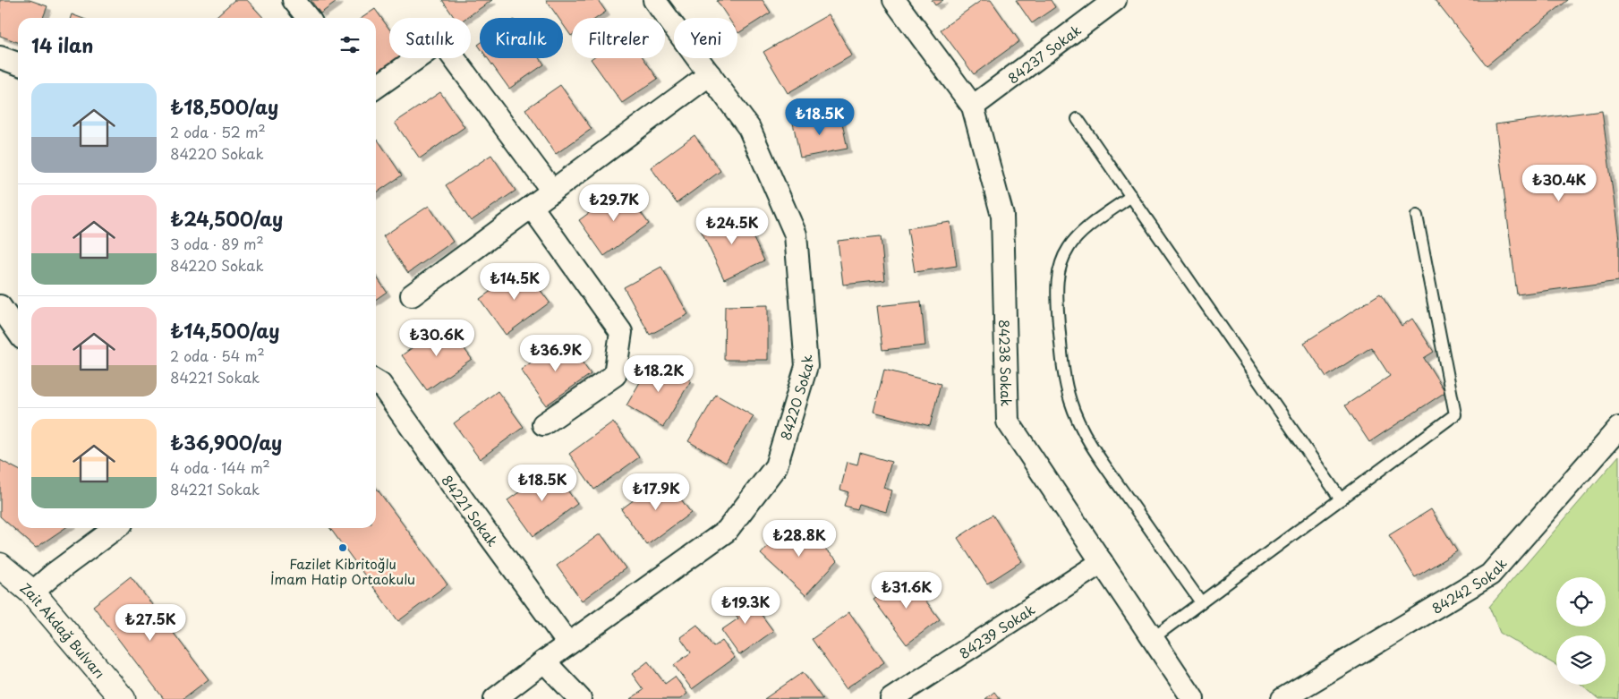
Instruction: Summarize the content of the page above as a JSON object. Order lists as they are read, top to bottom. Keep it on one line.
{"streets":{"main road":["Zait Akdağ Bulvarı"],"street":["84237 Sokak","84238 Sokak","84220 Sokak","84221 Sokak","84242 Sokak","84239 Sokak"]},"crossings":[["84237 Sokak","84238 Sokak"],["84238 Sokak","84239 Sokak"],["84220 Sokak","84221 Sokak"]],"places":["Fazilet Kibritoğlu İmam Hatip Ortaokulu"],"page":{"chip":["Satılık","Kiralık","Filtreler","Yeni"],"heading":"14 ilan","list":[{"name":"₺18,500/ay","note":"2 oda · 52 m² · 84220 Sokak"},{"name":"₺24,500/ay","note":"3 oda · 89 m² · 84220 Sokak"},{"name":"₺14,500/ay","note":"2 oda · 54 m² · 84221 Sokak"},{"name":"₺36,900/ay","note":"4 oda · 144 m² · 84221 Sokak"}],"price":["₺18.5K","₺30.4K","₺29.7K","₺24.5K","₺14.5K","₺30.6K","₺36.9K","₺18.2K","₺18.5K","₺17.9K","₺28.8K","₺31.6K","₺19.3K","₺27.5K"]}}
